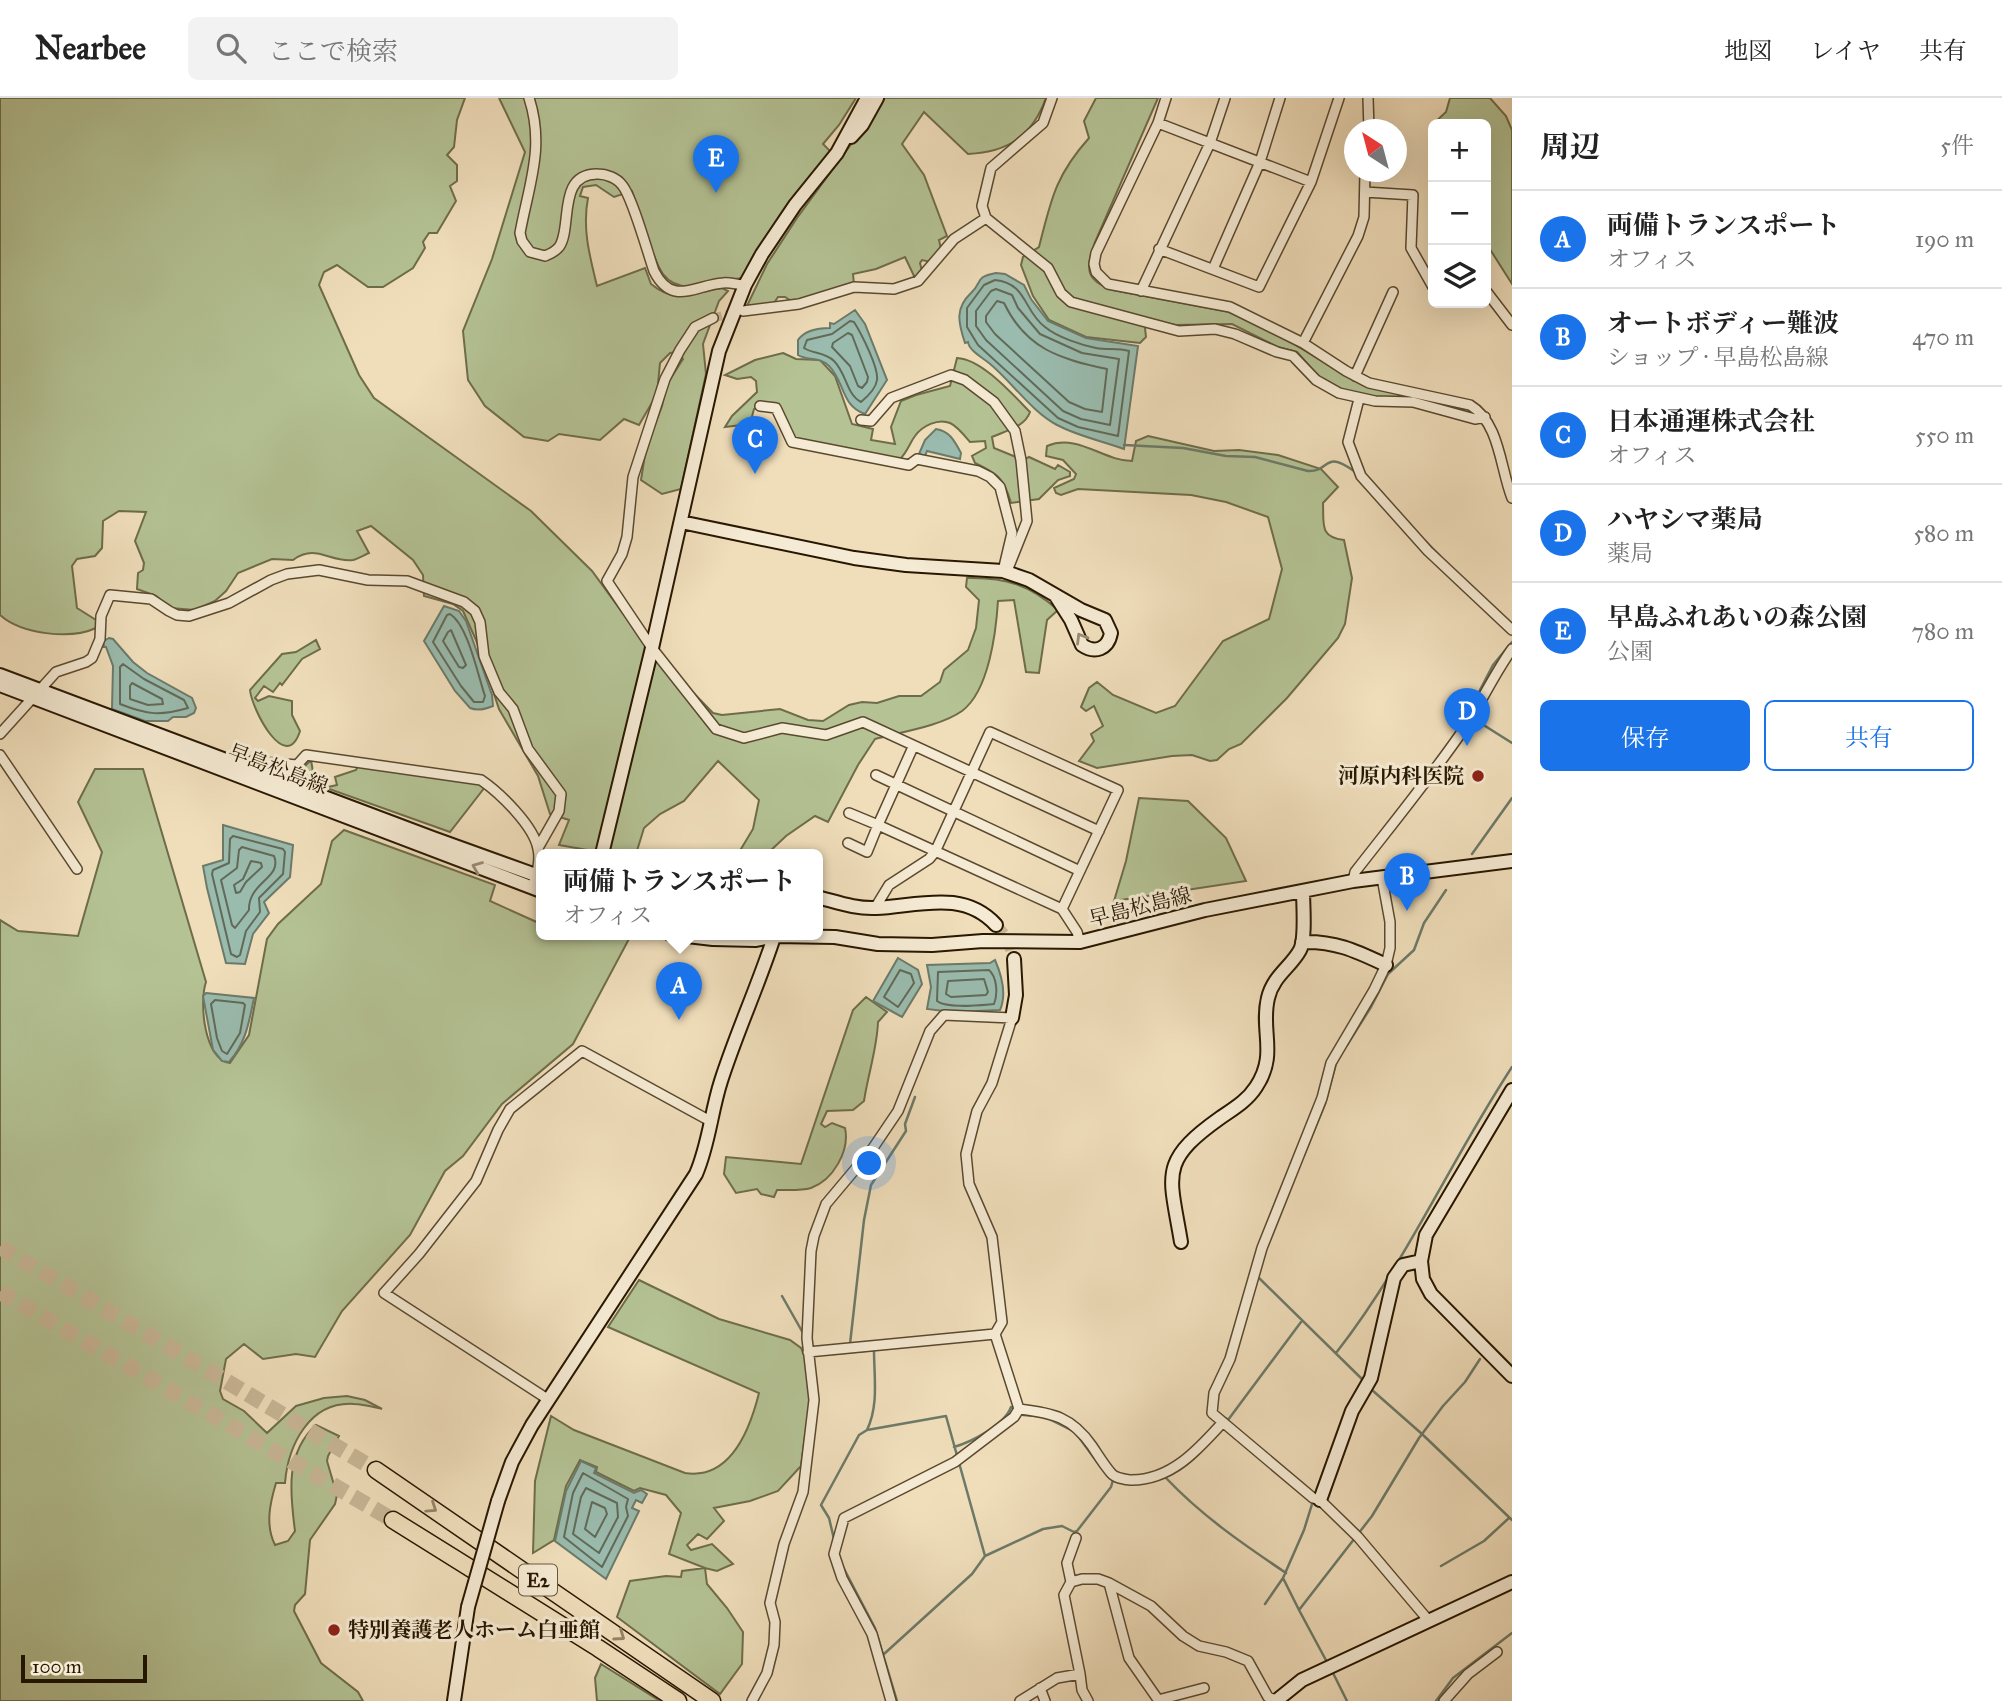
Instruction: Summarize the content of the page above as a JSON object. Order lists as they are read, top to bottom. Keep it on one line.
{"streets":{"highway":["E2"],"street":["早島松島線"]},"places":["河原内科医院","特別養護老人ホーム白亜館"],"scale_bar":"100 m","north":"top left","page":{"header":"Nearbee","search":"ここで検索","nav":["地図","レイヤ","共有"],"heading":["周辺","5件"],"map_buttons":["+","−"],"pins":["E","C","D","B","A"],"list":[{"mark":"A","name":"両備トランスポート","note":"オフィス","value":"190 m"},{"mark":"B","name":"オートボディー難波","note":"ショップ · 早島松島線","value":"470 m"},{"mark":"C","name":"日本通運株式会社","note":"オフィス","value":"550 m"},{"mark":"D","name":"ハヤシマ薬局","note":"薬局","value":"580 m"},{"mark":"E","name":"早島ふれあいの森公園","note":"公園","value":"780 m"}],"buttons":["保存","共有"],"popup":["両備トランスポート","オフィス"],"scale":"100 m"}}
